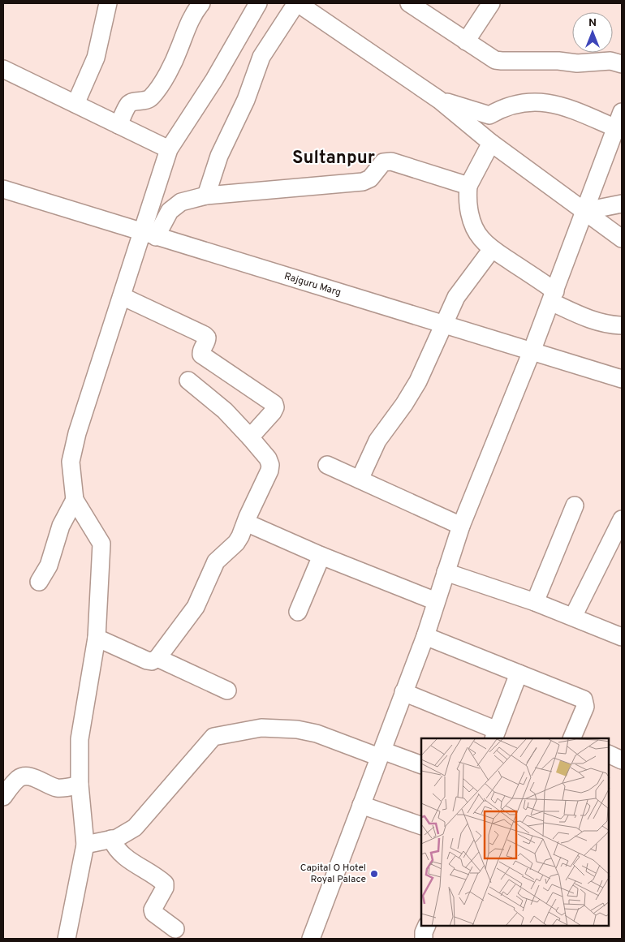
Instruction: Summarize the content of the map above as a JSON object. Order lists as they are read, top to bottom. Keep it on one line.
{"streets":{"street":["Rajguru Marg"]},"districts":["Sultanpur"],"places":["Capital O Hotel Royal Palace"],"north":"top"}
